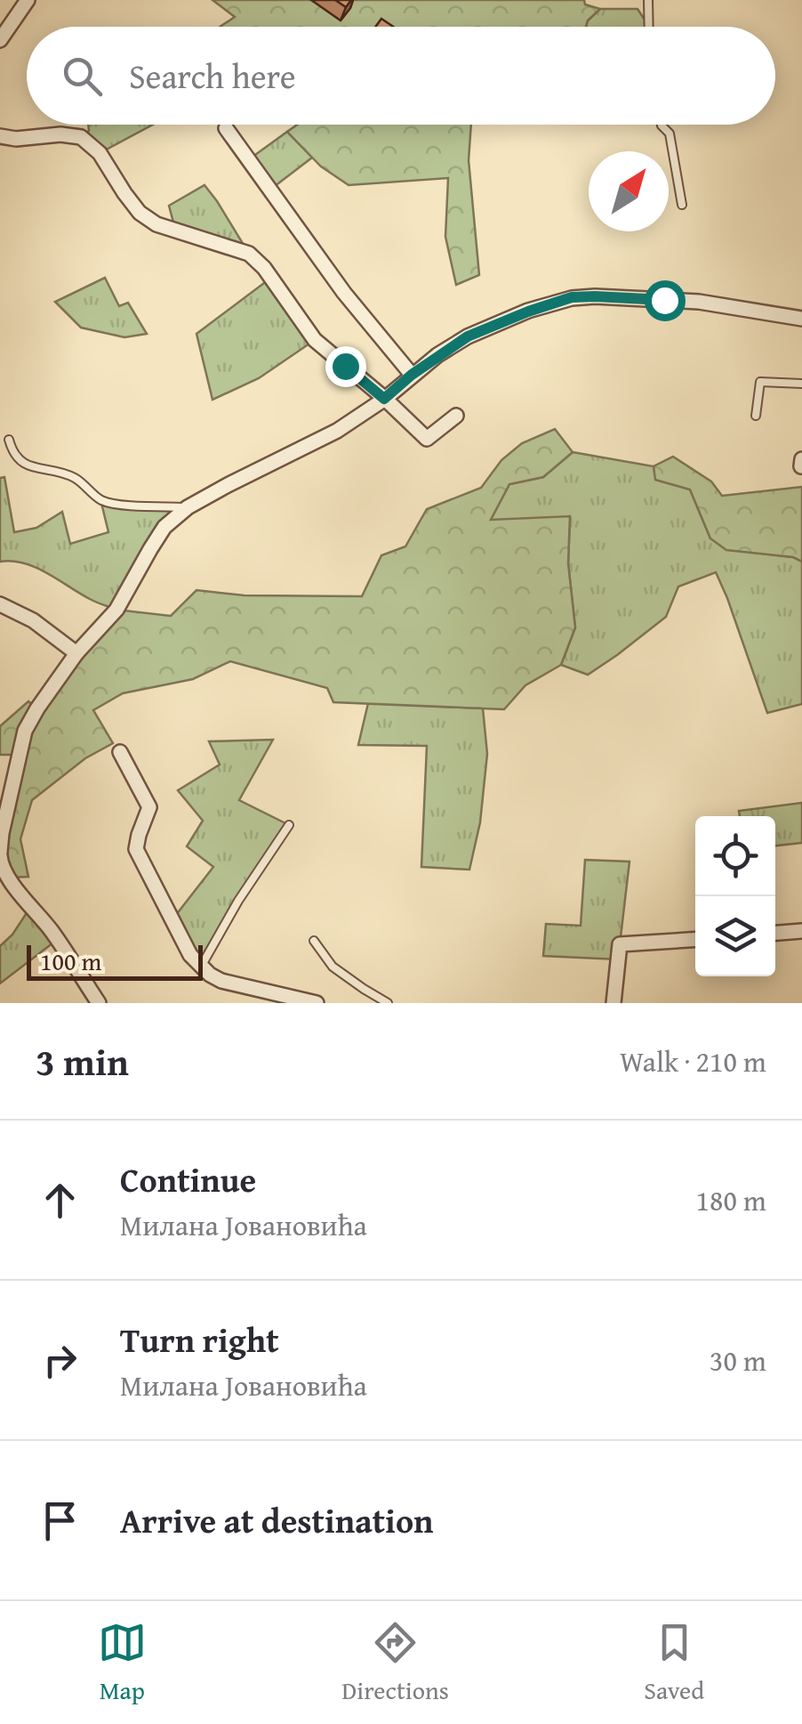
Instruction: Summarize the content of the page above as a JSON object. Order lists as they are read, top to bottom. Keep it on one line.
{"scale_bar":"100 m","north":"top right","page":{"search":"Search here","scale":"100 m","heading":["3 min","Walk · 210 m"],"list":[["Continue","Милана Јовановића","180 m"],["Turn right","Милана Јовановића","30 m"],"Arrive at destination"],"nav":["Map","Directions","Saved"]}}
